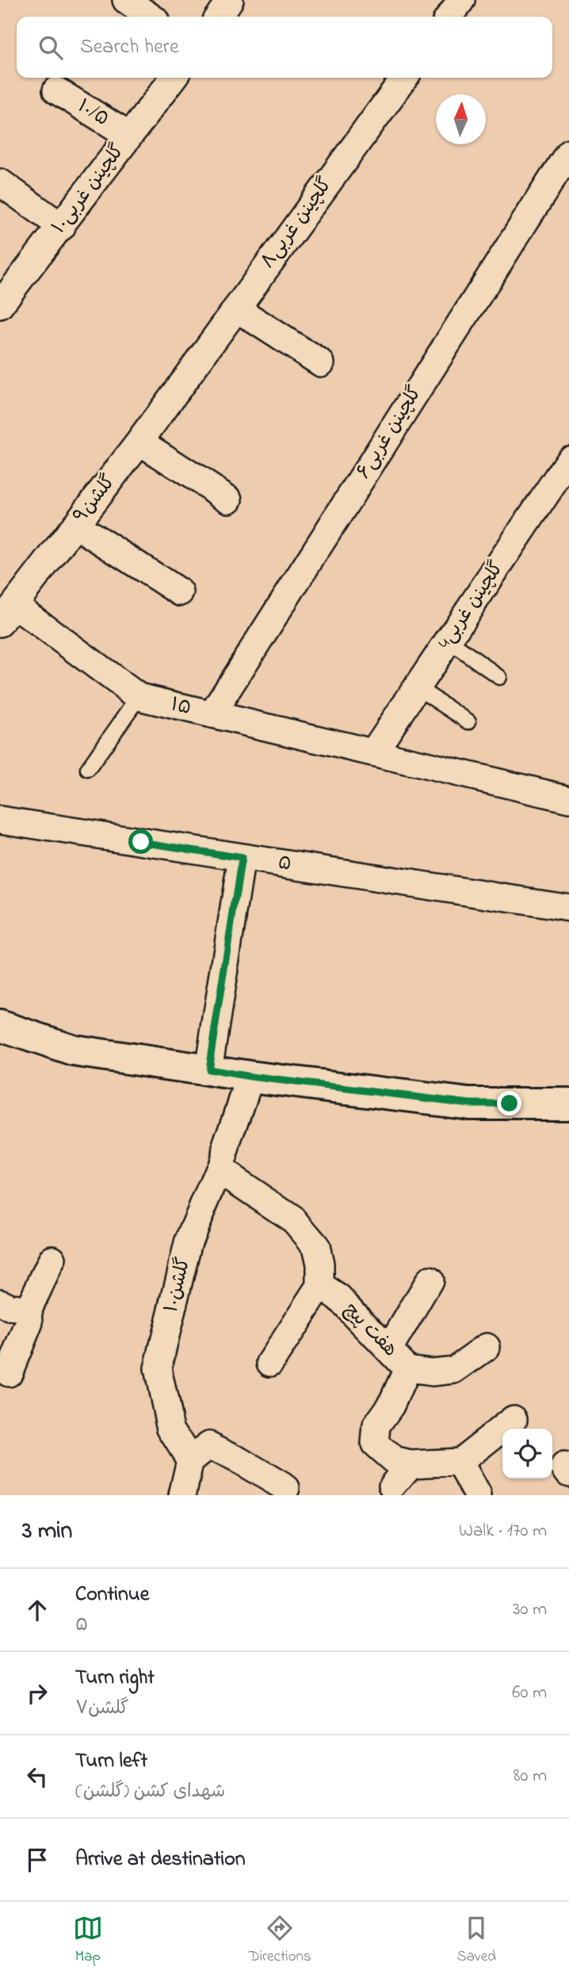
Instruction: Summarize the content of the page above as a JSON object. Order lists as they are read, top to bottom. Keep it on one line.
{"streets":{"street":["۱۰/۵","گلچینن غربی۱۰","گلچینن غربی۸","گلچینن غربی۶","گلشن۹","4گلچینن غربی","۱۵","۵","گلشن۱۰","هفت پیچ"]},"crossings":[["۱۰/۵","گلچینن غربی۱۰"],["گلچینن غربی۸","گلشن۹"],["گلچینن غربی۶","۱۵"],["گلشن۹","۱۵"],["4گلچینن غربی","۱۵"]],"north":"top","page":{"search":"Search here","heading":["3 min","Walk · 170 m"],"list":[["Continue","۵","30 m"],["Turn right","گلشن۷","60 m"],["Turn left","شهدای کشن (گلشن)","80 m"],"Arrive at destination"],"nav":["Map","Directions","Saved"]}}
